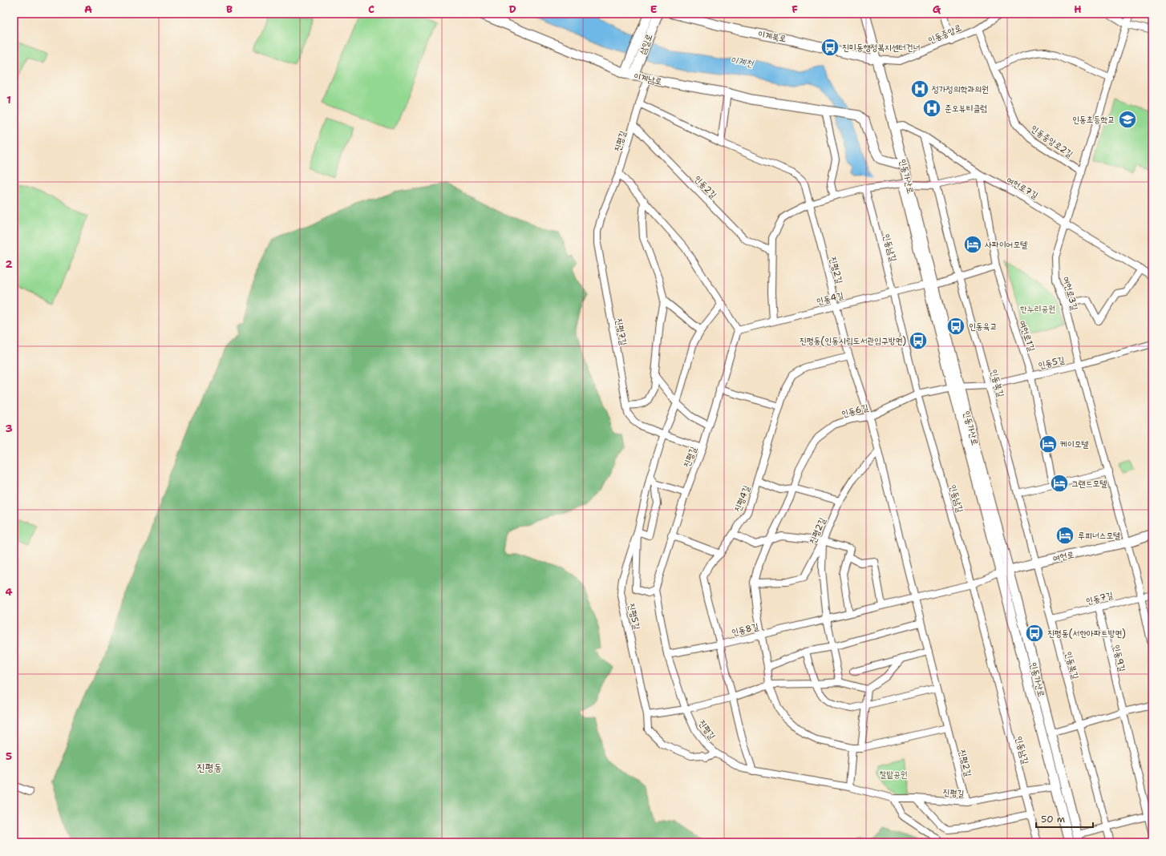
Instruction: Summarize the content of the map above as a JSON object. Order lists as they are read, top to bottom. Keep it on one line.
{"streets":{"main road":["이계북로","삼일로","이계남로","인동가산로","여헌로"],"street":["인동중앙로","진평길","인동중앙로2길","인동2길","여헌로7길","인동남길","진평2길","여헌로3길","인동4길","진평7길","여헌로1길","인동5길","인동북길","인동6길","진평4길","인동7길","진평5길","인동8길","인동9길"]},"crossings":[["인동중앙로","이계북로"],["인동중앙로","인동중앙로2길"],["인동중앙로","인동가산로"],["이계북로","인동가산로"],["삼일로","이계남로"],["이계남로","진평길"],["이계남로","인동가산로"],["진평길","인동가산로"],["진평길","인동2길"],["진평길","인동남길"],["진평길","진평2길"],["진평길","인동4길"],["진평길","진평7길"],["진평길","진평4길"],["진평길","진평5길"],["진평길","인동8길"],["인동중앙로2길","여헌로3길"],["인동가산로","여헌로7길"],["인동가산로","인동4길"],["인동가산로","인동5길"],["인동가산로","인동6길"],["인동가산로","여헌로"],["인동가산로","인동8길"],["여헌로7길","여헌로3길"],["여헌로7길","여헌로1길"],["여헌로7길","인동북길"],["인동남길","인동4길"],["인동남길","인동6길"],["인동남길","인동8길"],["진평2길","인동4길"],["진평2길","인동6길"],["진평2길","진평4길"],["진평2길","인동8길"],["여헌로3길","인동5길"],["여헌로3길","여헌로"],["인동4길","인동북길"],["진평7길","진평5길"],["여헌로1길","인동5길"],["인동5길","인동북길"],["인동5길","인동6길"],["인동북길","여헌로"],["인동북길","인동7길"],["인동6길","인동8길"],["진평4길","인동8길"],["여헌로","인동8길"],["인동7길","인동9길"]],"districts":["진평동"],"water":["이계천"],"parks":["한누리공원","찰밭공원"],"places":{"bus stop":["진미동행정복지센터건너","인동육교","진평동(인동시립도서관입구방면)","진평동(서한아파트방면)"],"hospital":["정가정의학과의원","준오뷰티클럽"],"school or university":["인동초등학교"],"hotel":["사파이어모텔","케이모텔","그랜드모텔","루피너스모텔"]},"scale_bar":"50 m","grid":{"columns":["A","B","C","D","E","F","G","H"],"rows":["1","2","3","4","5"]}}
